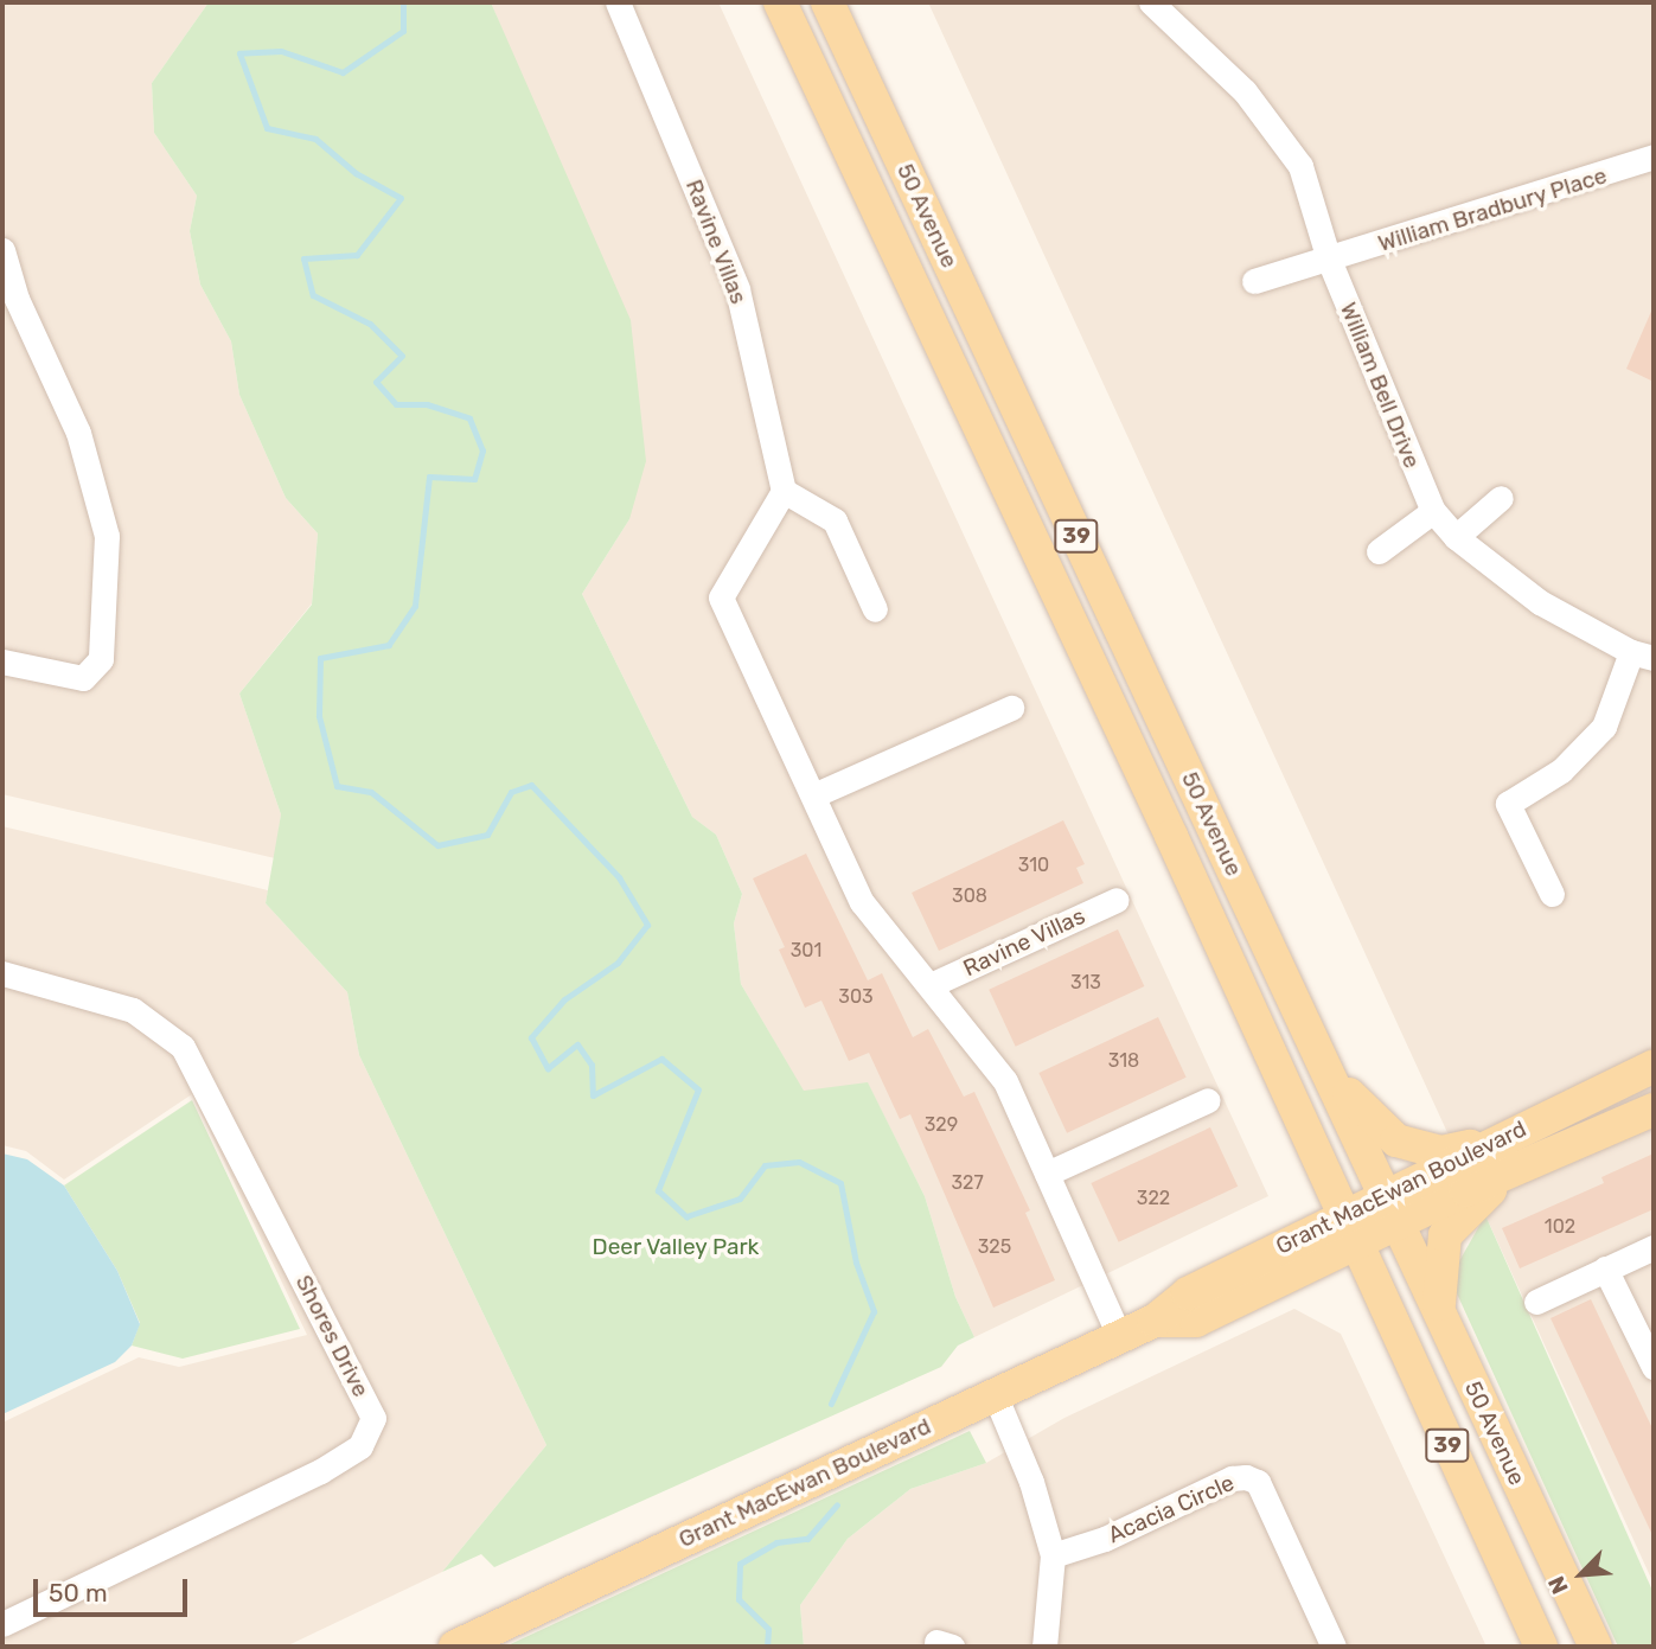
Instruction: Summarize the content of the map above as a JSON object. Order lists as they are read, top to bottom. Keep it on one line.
{"streets":{"main road":["50 Avenue","39","Grant MacEwan Boulevard"],"street":["William Bradbury Place","Ravine Villas","William Bell Drive","Shores Drive","Acacia Circle"]},"crossings":[["William Bradbury Place","William Bell Drive"],["50 Avenue","Grant MacEwan Boulevard"],["Ravine Villas","Grant MacEwan Boulevard"]],"parks":["Deer Valley Park"],"house_numbers":["310","308","301","313","303","318","329","327","322","102","325"],"scale_bar":"50 m","north":"bottom left"}
